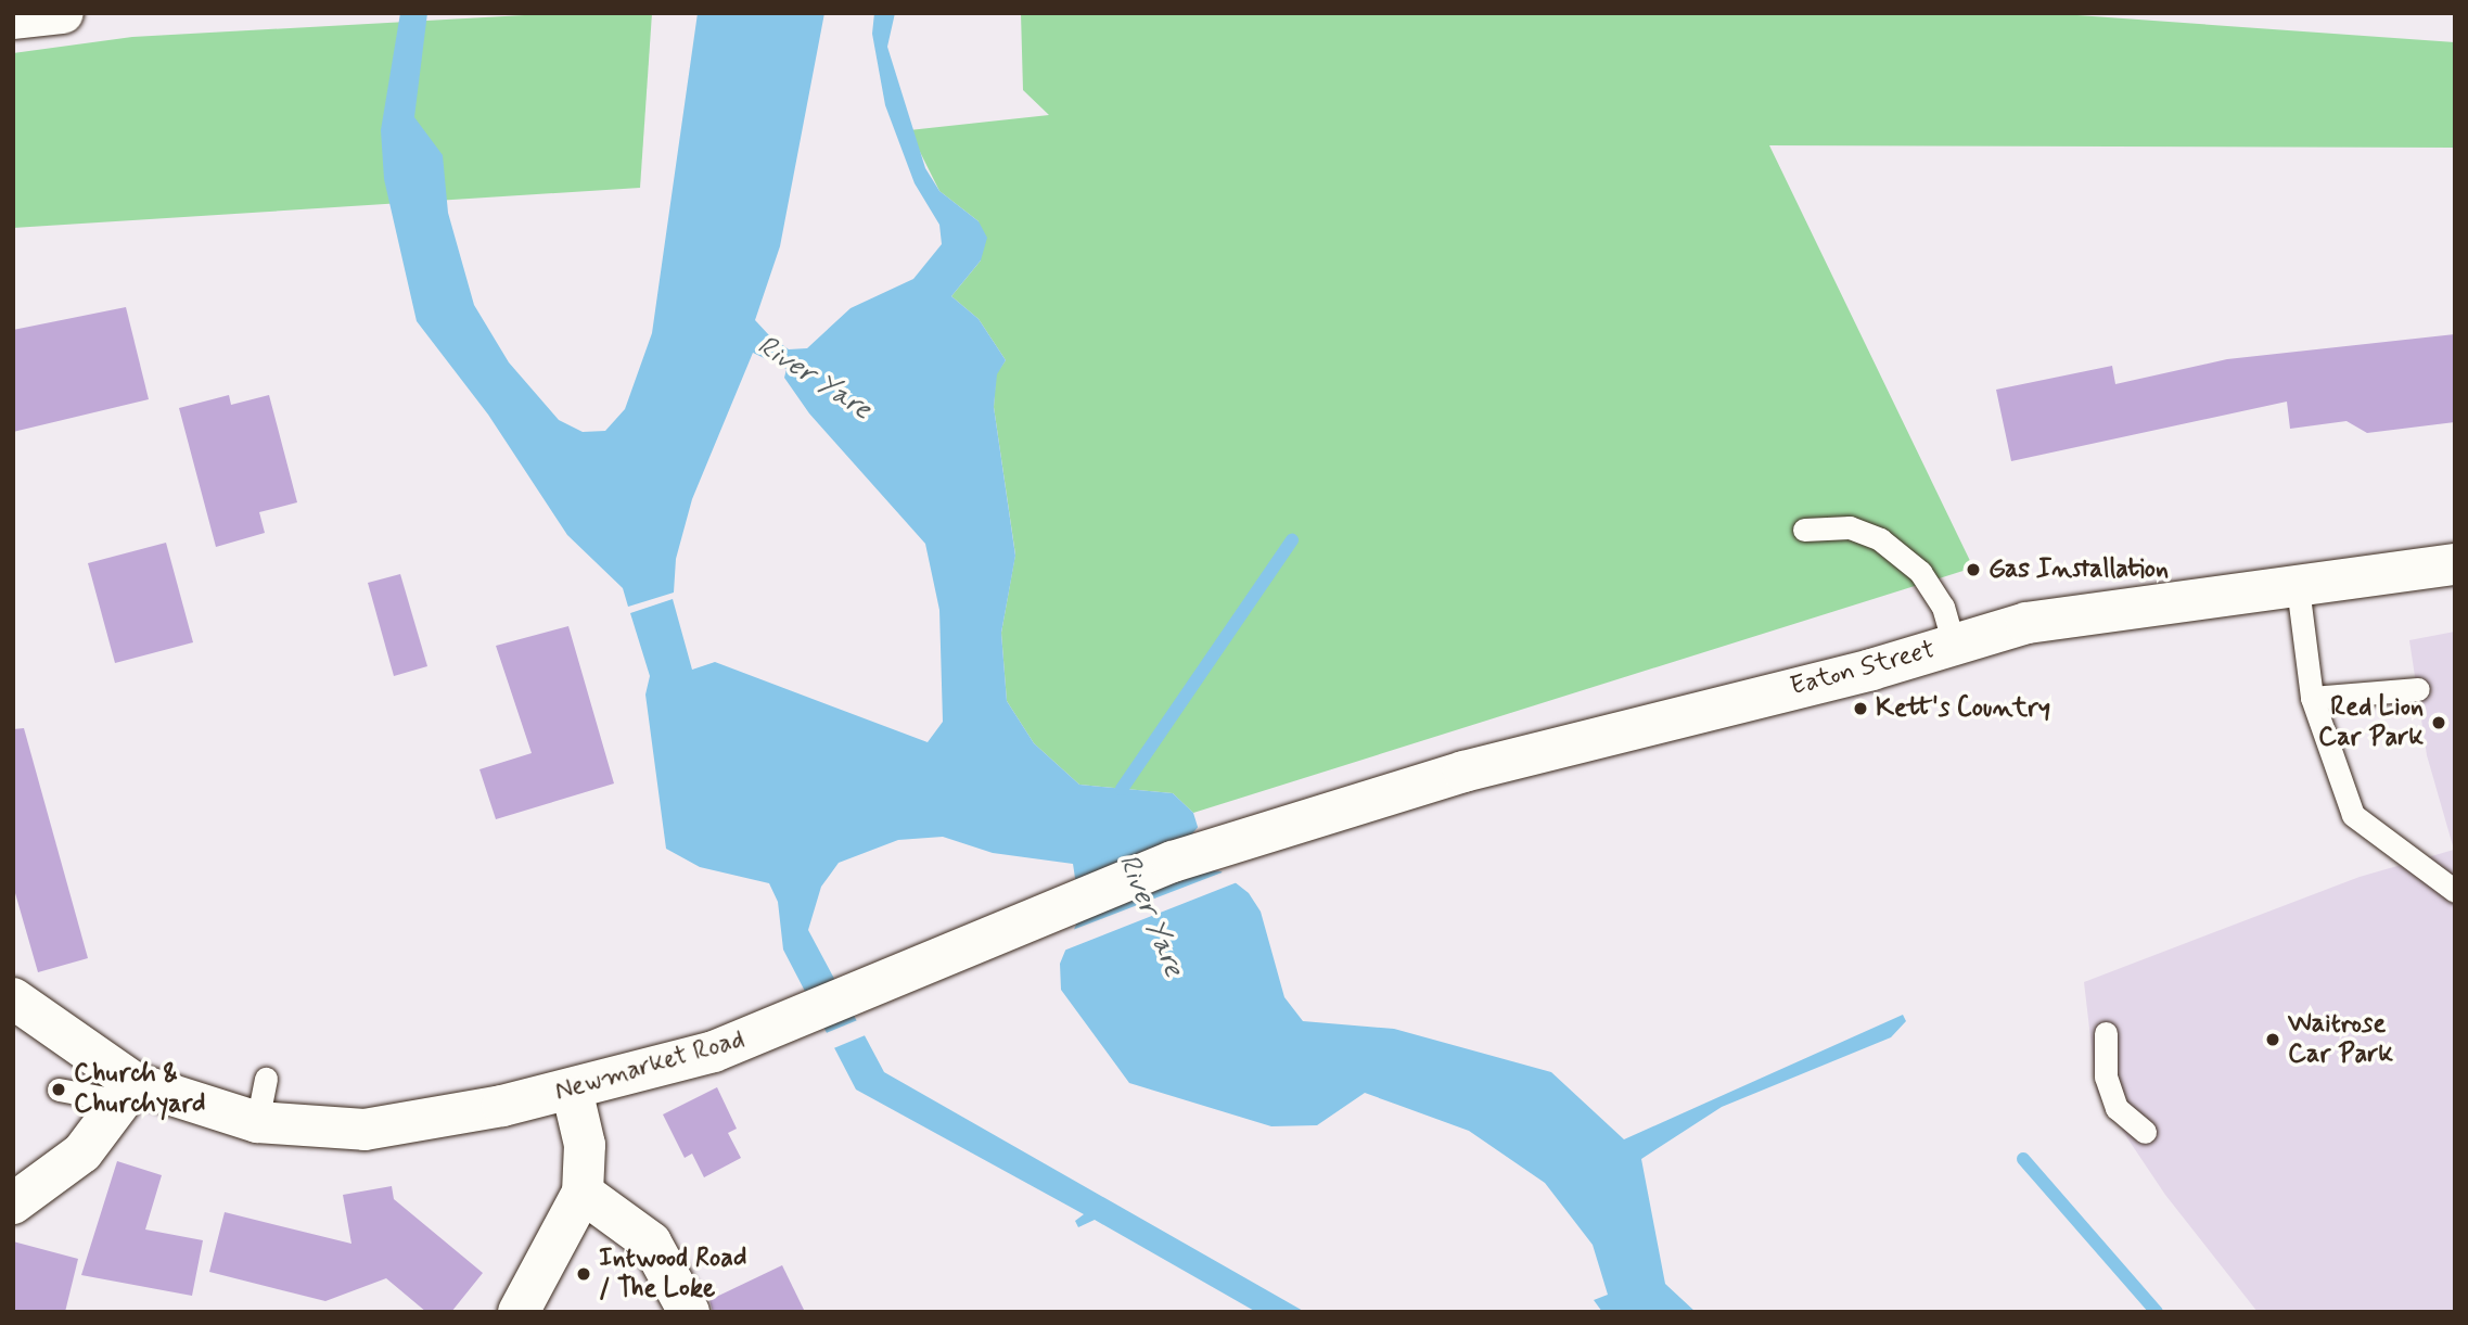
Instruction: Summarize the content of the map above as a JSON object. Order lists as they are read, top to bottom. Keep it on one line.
{"streets":{"main road":["Eaton Street","Newmarket Road"]},"crossings":[["Eaton Street","Newmarket Road"]],"water":["River Yare"],"places":["Gas Installation","Kett's Country","Red Lion Car Park","Waitrose Car Park","Church & Churchyard","Intwood Road / The Loke"]}
